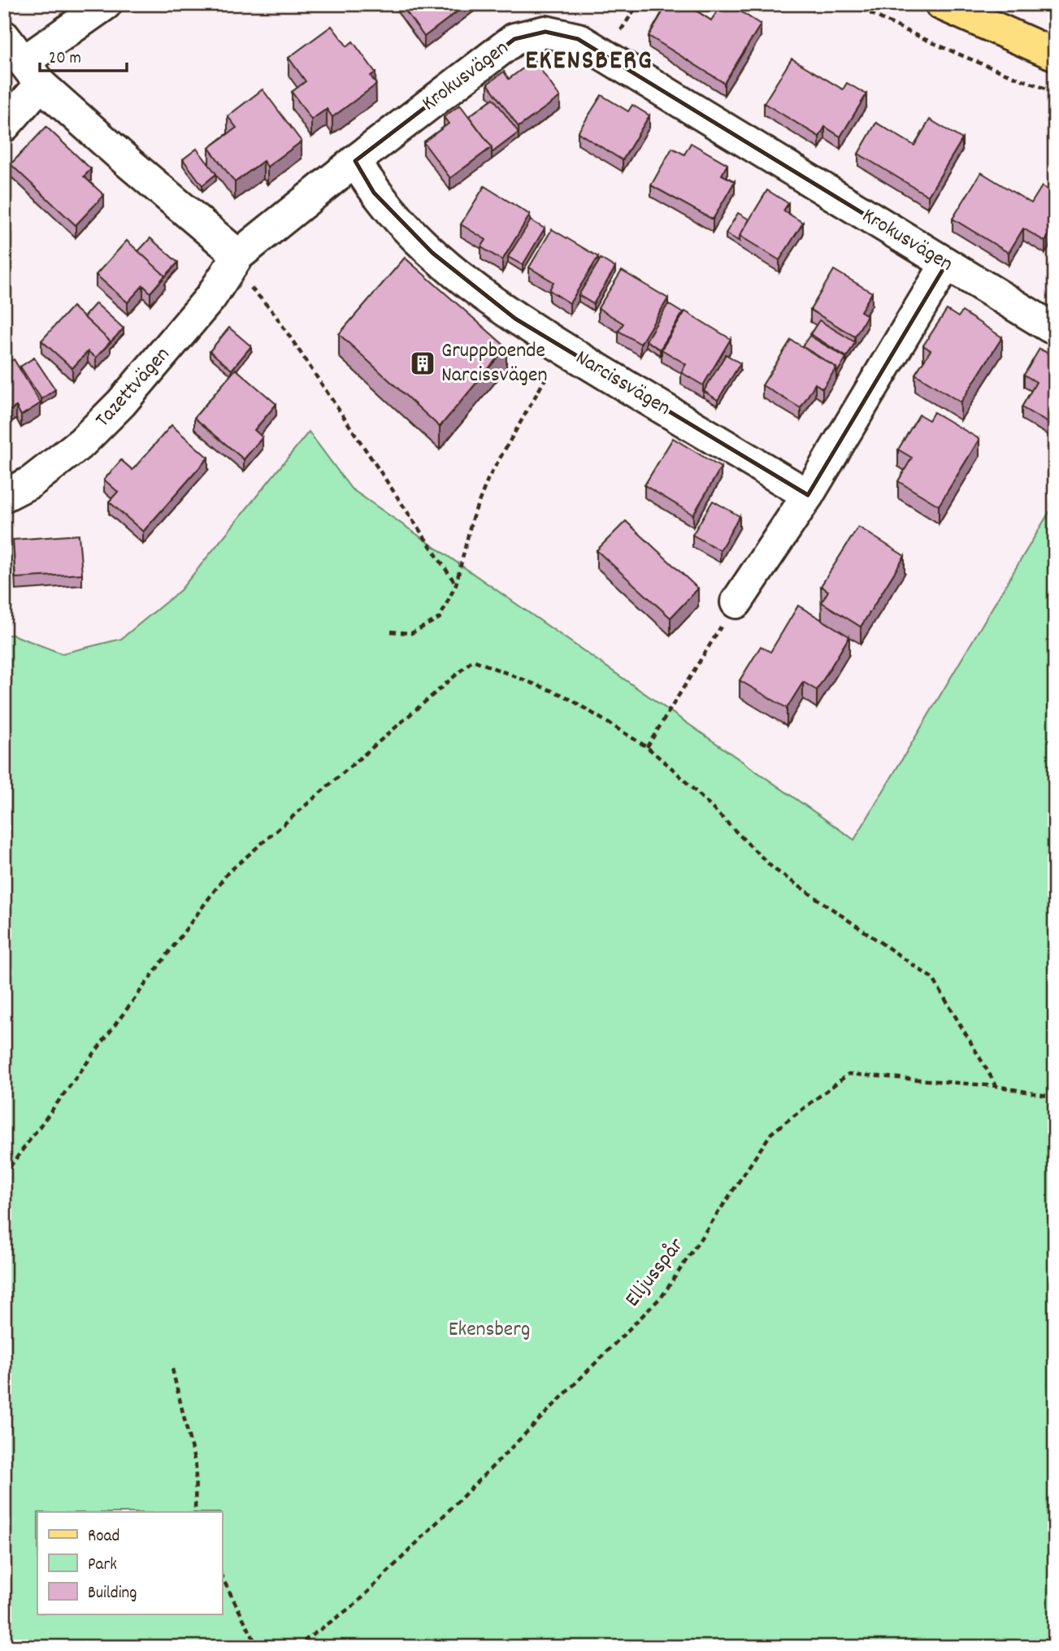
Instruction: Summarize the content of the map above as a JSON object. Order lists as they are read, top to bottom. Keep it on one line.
{"streets":{"street":["Krokusvägen","Narcissvägen","Tazettvägen"],"path":["Elljusspår"]},"crossings":[["Krokusvägen","Narcissvägen"],["Krokusvägen","Tazettvägen"]],"districts":["EKENSBERG"],"parks":["Ekensberg"],"places":{"building":["Gruppboende Narcissvägen"]},"legend":["Road","Park","Building"],"scale_bar":"20 m"}
